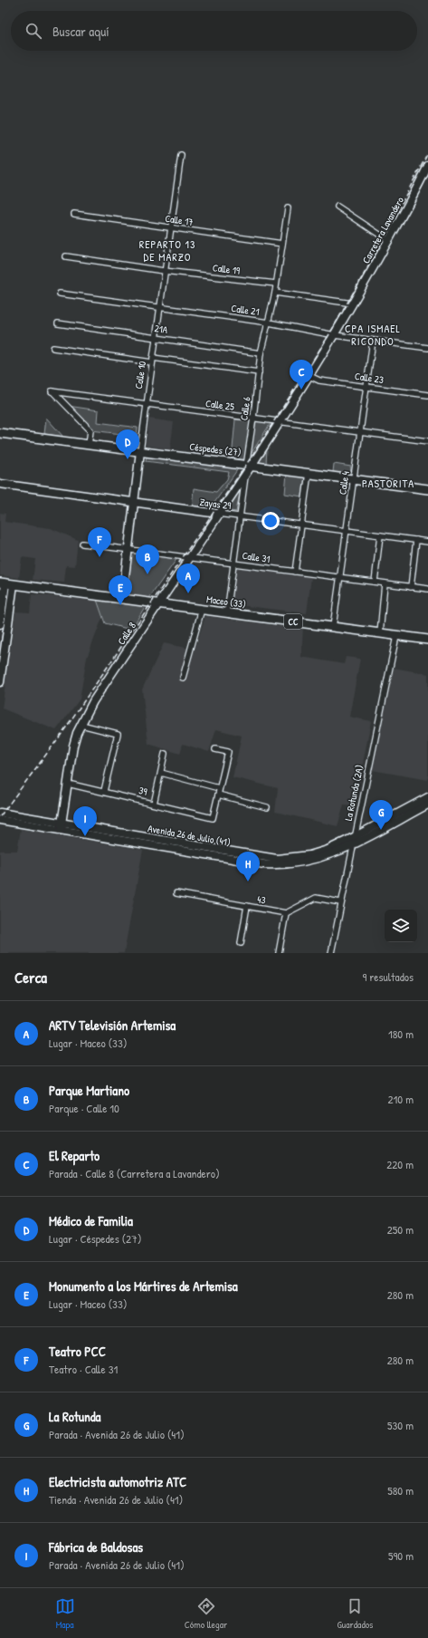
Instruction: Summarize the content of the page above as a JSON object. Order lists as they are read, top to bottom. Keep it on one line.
{"streets":{"main road":["Céspedes (27)","Maceo (33)","CC"],"street":["Calle 17","Carretera Lavandero","Calle 19","Calle 21","21A","Calle 10","Calle 23","Calle 25","Calle 6","Calle 4","Zayas 29","Calle 31","Calle 8","39","La Rotunda (2A)","Avenida 26 de Julio (41)","43"]},"crossings":[["Calle 17","Calle 10"],["Calle 17","Calle 6"],["Carretera Lavandero","Calle 21"],["Carretera Lavandero","Calle 23"],["Carretera Lavandero","Calle 8"],["Calle 19","Calle 10"],["Calle 19","Calle 6"],["Calle 21","Calle 10"],["Calle 21","Calle 6"],["Calle 21","Calle 4"],["21A","Calle 10"],["21A","Calle 6"],["Calle 10","Calle 25"],["Calle 10","Céspedes (27)"],["Calle 10","Zayas 29"],["Calle 10","Calle 31"],["Calle 10","Maceo (33)"],["Calle 23","Calle 4"],["Calle 23","Calle 8"],["Calle 25","Calle 6"],["Calle 25","Céspedes (27)"],["Calle 25","Calle 4"],["Calle 25","Calle 8"],["Calle 6","Céspedes (27)"],["Calle 6","Calle 8"],["Céspedes (27)","Calle 4"],["Céspedes (27)","Calle 8"],["Calle 4","Zayas 29"],["Calle 4","Calle 31"],["Calle 4","Maceo (33)"],["Zayas 29","Calle 8"],["Calle 31","Calle 8"],["Maceo (33)","Calle 8"],["Maceo (33)","La Rotunda (2A)"],["Calle 8","39"],["Calle 8","Avenida 26 de Julio (41)"],["La Rotunda (2A)","Avenida 26 de Julio (41)"]],"districts":["REPARTO 13 DE MARZO","CPA ISMAEL RICONDO","PASTORITA"],"page":{"search":"Buscar aquí","pins":["C","D","F","B","A","E","G","I","H"],"heading":["Cerca","9 resultados"],"list":[{"mark":"A","name":"ARTV Televisión Artemisa","note":"Lugar · Maceo (33)","value":"180 m"},{"mark":"B","name":"Parque Martiano","note":"Parque · Calle 10","value":"210 m"},{"mark":"C","name":"El Reparto","note":"Parada · Calle 8 (Carretera a Lavandero)","value":"220 m"},{"mark":"D","name":"Médico de Familia","note":"Lugar · Céspedes (27)","value":"250 m"},{"mark":"E","name":"Monumento a los Mártires de Artemisa","note":"Lugar · Maceo (33)","value":"280 m"},{"mark":"F","name":"Teatro PCC","note":"Teatro · Calle 31","value":"280 m"},{"mark":"G","name":"La Rotunda","note":"Parada · Avenida 26 de Julio (41)","value":"530 m"},{"mark":"H","name":"Electricista automotriz ATC","note":"Tienda · Avenida 26 de Julio (41)","value":"580 m"},{"mark":"I","name":"Fábrica de Baldosas","note":"Parada · Avenida 26 de Julio (41)","value":"590 m"}],"nav":["Mapa","Cómo llegar","Guardados"]}}
